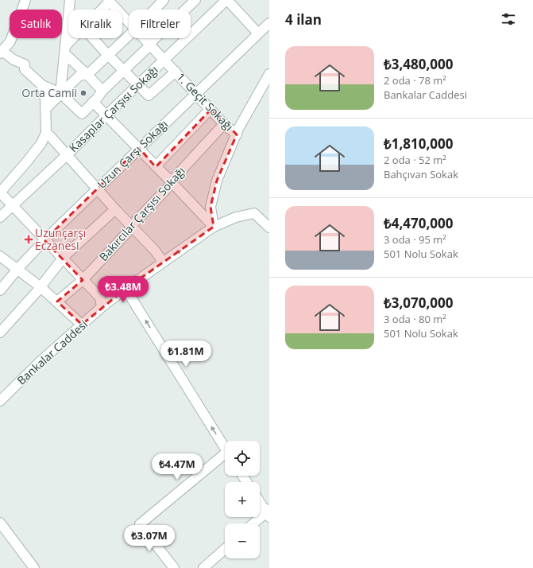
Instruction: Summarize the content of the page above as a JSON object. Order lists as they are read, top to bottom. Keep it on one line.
{"streets":{"street":["1. Geçit Sokağı","Kasaplar Çarşısı Sokağı","Uzun Çarşı Sokağı","Bakırcılar Çarşısı Sokağı","Bankalar Caddesi"]},"crossings":[["1. Geçit Sokağı","Kasaplar Çarşısı Sokağı"],["1. Geçit Sokağı","Uzun Çarşı Sokağı"],["1. Geçit Sokağı","Bakırcılar Çarşısı Sokağı"]],"places":{"other":["Orta Camii"],"health":["Uzunçarşı Eczanesi"]},"page":{"heading":"4 ilan","chip":["Satılık","Kiralık","Filtreler"],"list":[{"name":"₺3,480,000","note":"2 oda · 78 m² · Bankalar Caddesi"},{"name":"₺1,810,000","note":"2 oda · 52 m² · Bahçıvan Sokak"},{"name":"₺4,470,000","note":"3 oda · 95 m² · 501 Nolu Sokak"},{"name":"₺3,070,000","note":"3 oda · 80 m² · 501 Nolu Sokak"}],"price":["₺3.48M","₺1.81M","₺4.47M","₺3.07M"],"map_buttons":["+","−"]}}
